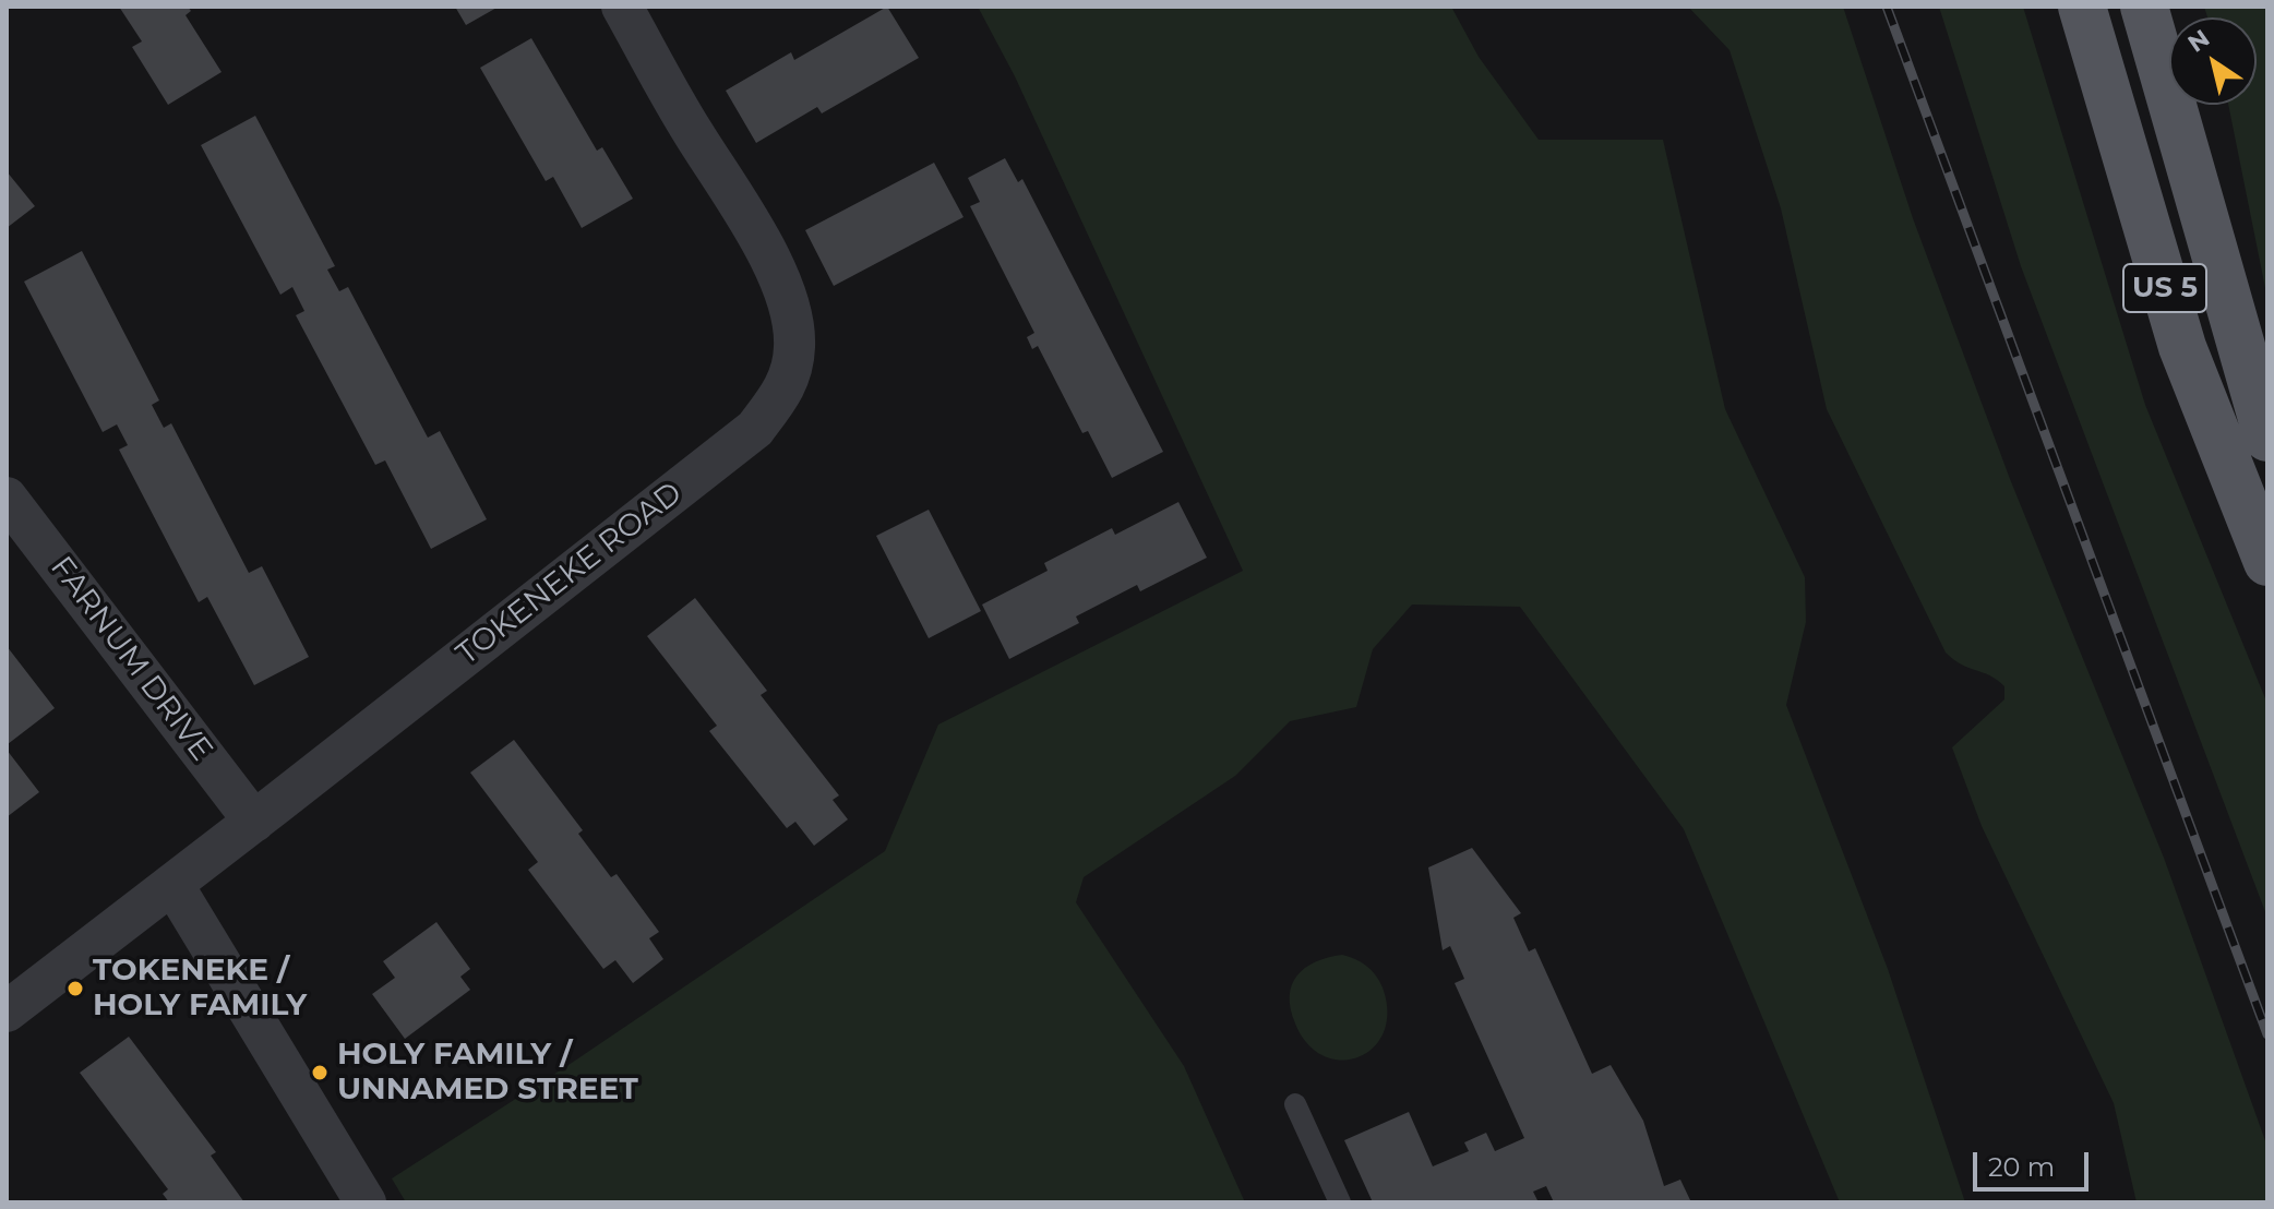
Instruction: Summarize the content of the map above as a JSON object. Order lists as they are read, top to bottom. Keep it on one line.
{"streets":{"main road":["US 5"],"street":["TOKENEKE ROAD","FARNUM DRIVE"]},"crossings":[["TOKENEKE ROAD","FARNUM DRIVE"]],"places":["TOKENEKE / HOLY FAMILY","HOLY FAMILY / UNNAMED STREET"],"scale_bar":"20 m","north":"top left"}
